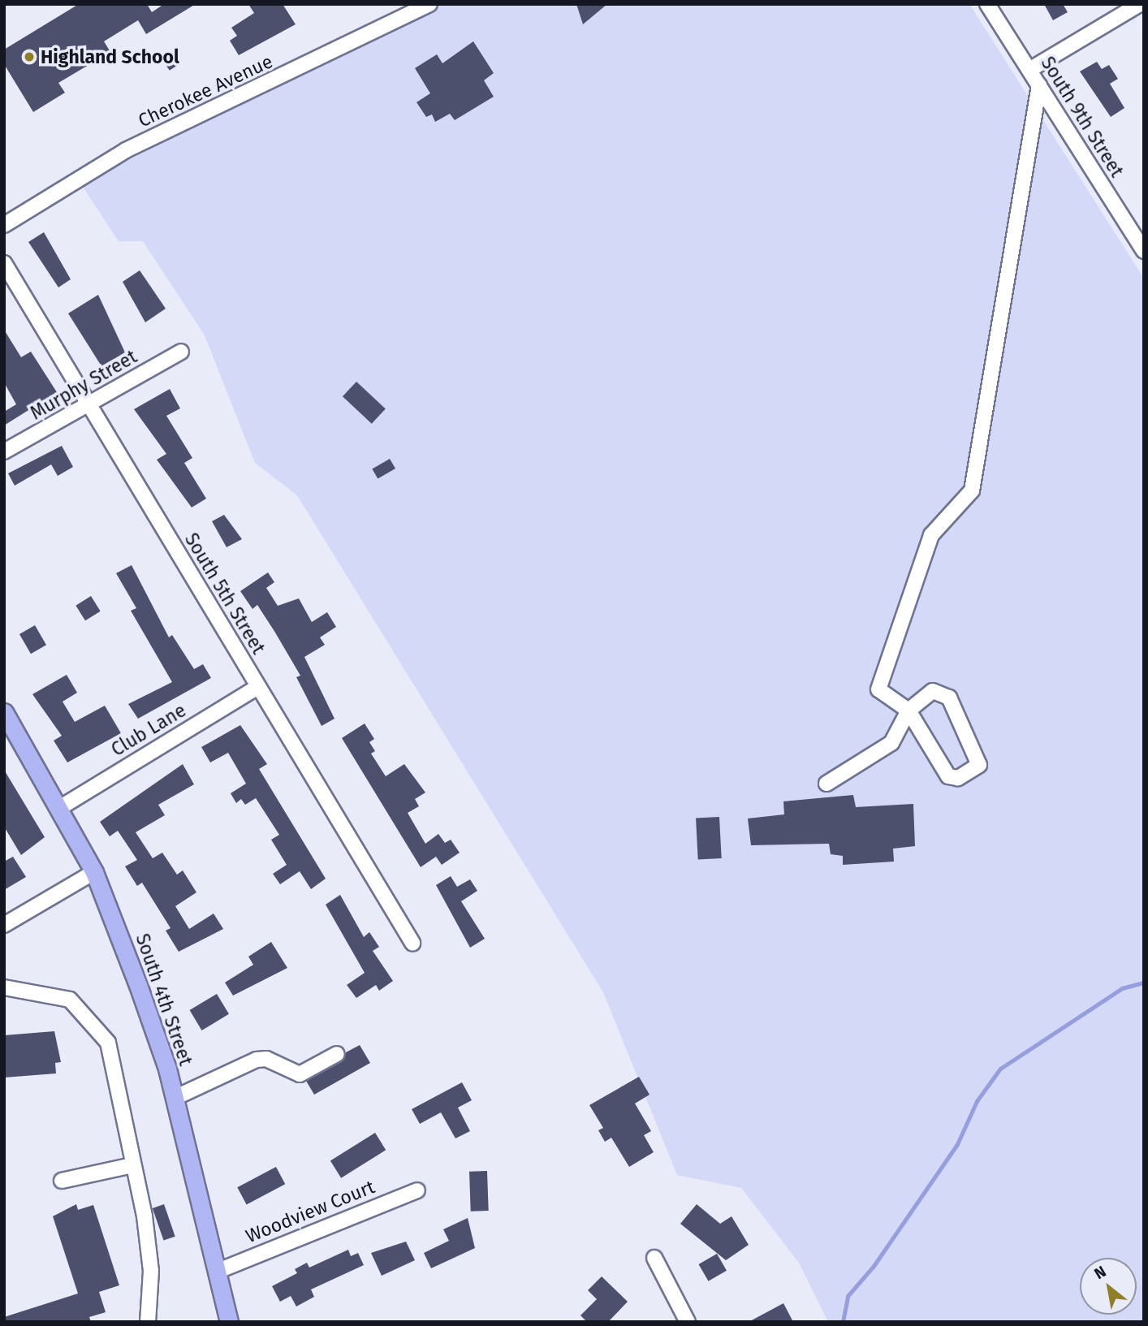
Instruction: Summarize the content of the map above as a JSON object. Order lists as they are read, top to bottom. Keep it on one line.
{"streets":{"main road":["South 4th Street"],"street":["Cherokee Avenue","South 9th Street","Murphy Street","South 5th Street","Club Lane","Woodview Court"]},"crossings":[["Murphy Street","South 5th Street"],["South 5th Street","Club Lane"],["Club Lane","South 4th Street"],["South 4th Street","Woodview Court"]],"places":["Highland School"],"north":"top left"}
